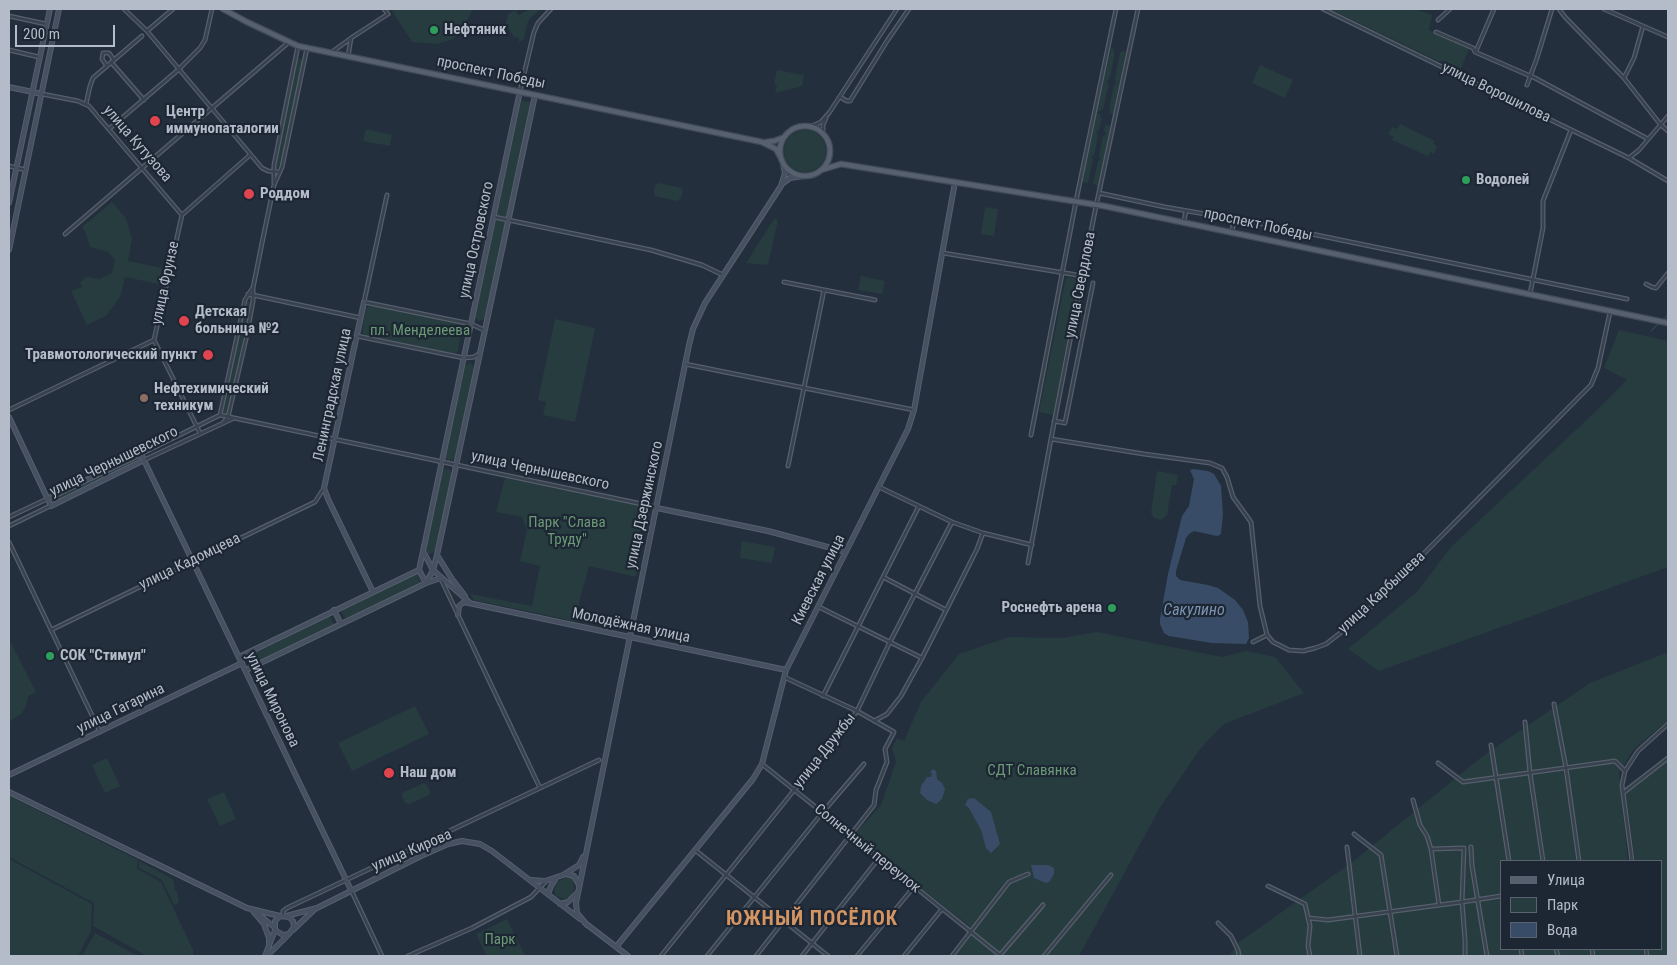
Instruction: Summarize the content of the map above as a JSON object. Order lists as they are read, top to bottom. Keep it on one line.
{"streets":{"main road":["проспект Победы","улица Кутузова","улица Островского","Ленинградская улица","улица Чернышевского","улица Дзержинского","Киевская улица","Молодёжная улица","улица Миронова","улица Гагарина","улица Кирова"],"street":["улица Ворошилова","улица Фрунзе","улица Свердлова","улица Кадомцева","улица Карбышева","улица Дружбы","Солнечный переулок"]},"crossings":[["проспект Победы","улица Островского"],["проспект Победы","улица Свердлова"],["проспект Победы","улица Дзержинского"],["проспект Победы","Киевская улица"],["проспект Победы","улица Карбышева"],["улица Кутузова","улица Фрунзе"],["улица Островского","улица Чернышевского"],["Ленинградская улица","улица Чернышевского"],["Ленинградская улица","улица Кадомцева"],["улица Чернышевского","улица Дзержинского"],["улица Чернышевского","Киевская улица"],["улица Чернышевского","улица Миронова"],["улица Дзержинского","Молодёжная улица"],["улица Дзержинского","улица Кирова"],["улица Кадомцева","улица Миронова"],["Киевская улица","Молодёжная улица"],["Киевская улица","Солнечный переулок"],["Киевская улица","улица Кирова"],["улица Миронова","улица Гагарина"],["улица Миронова","улица Кирова"],["улица Дружбы","Солнечный переулок"]],"districts":["ЮЖНЫЙ ПОСЁЛОК"],"water":["Сакулино"],"parks":["пл. Менделеева","Парк \"Слава Труду\"","СДТ Славянка","Парк"],"places":["Нефтяник","Центр иммунопаталогии","Водолей","Роддом","Детская больница №2","Травмотологический пункт","Нефтехимический техникум","Роснефть арена","СОК \"Стимул\"","Наш дом"],"legend":["Улица","Парк","Вода"],"scale_bar":"200 m"}
